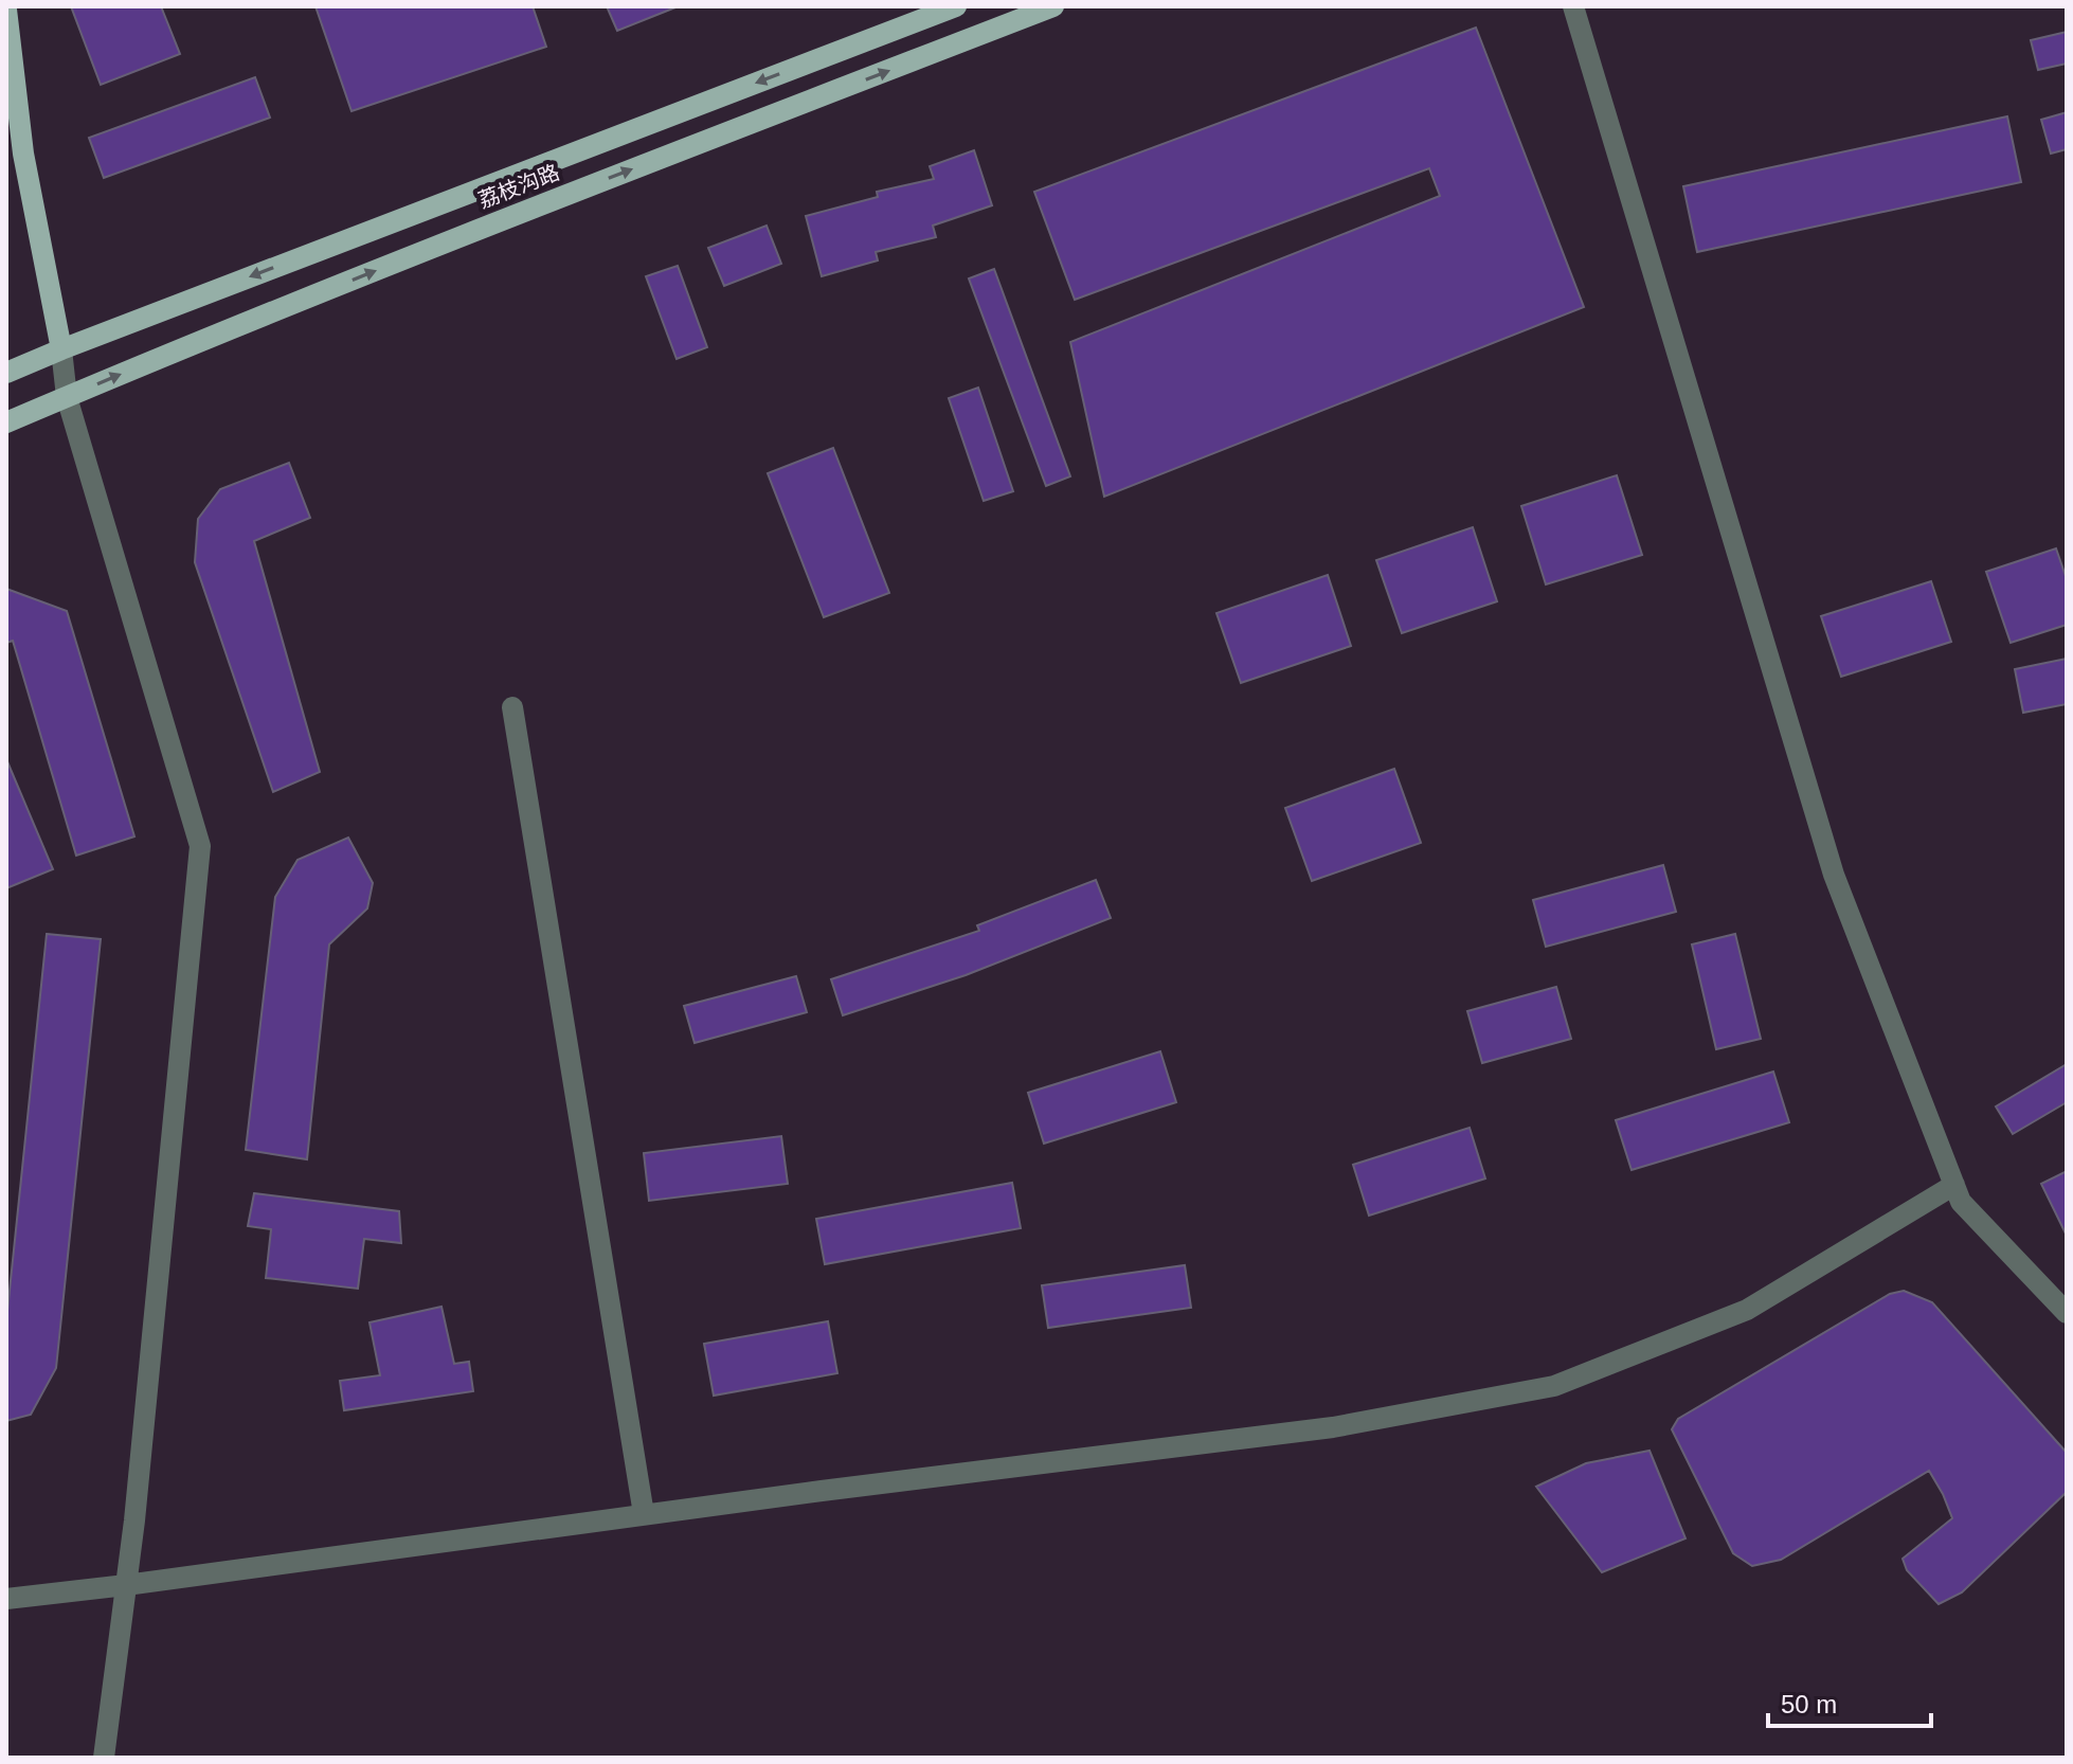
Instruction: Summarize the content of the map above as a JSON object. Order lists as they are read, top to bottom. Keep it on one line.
{"streets":{"main road":["荔枝沟路"]},"scale_bar":"50 m"}
